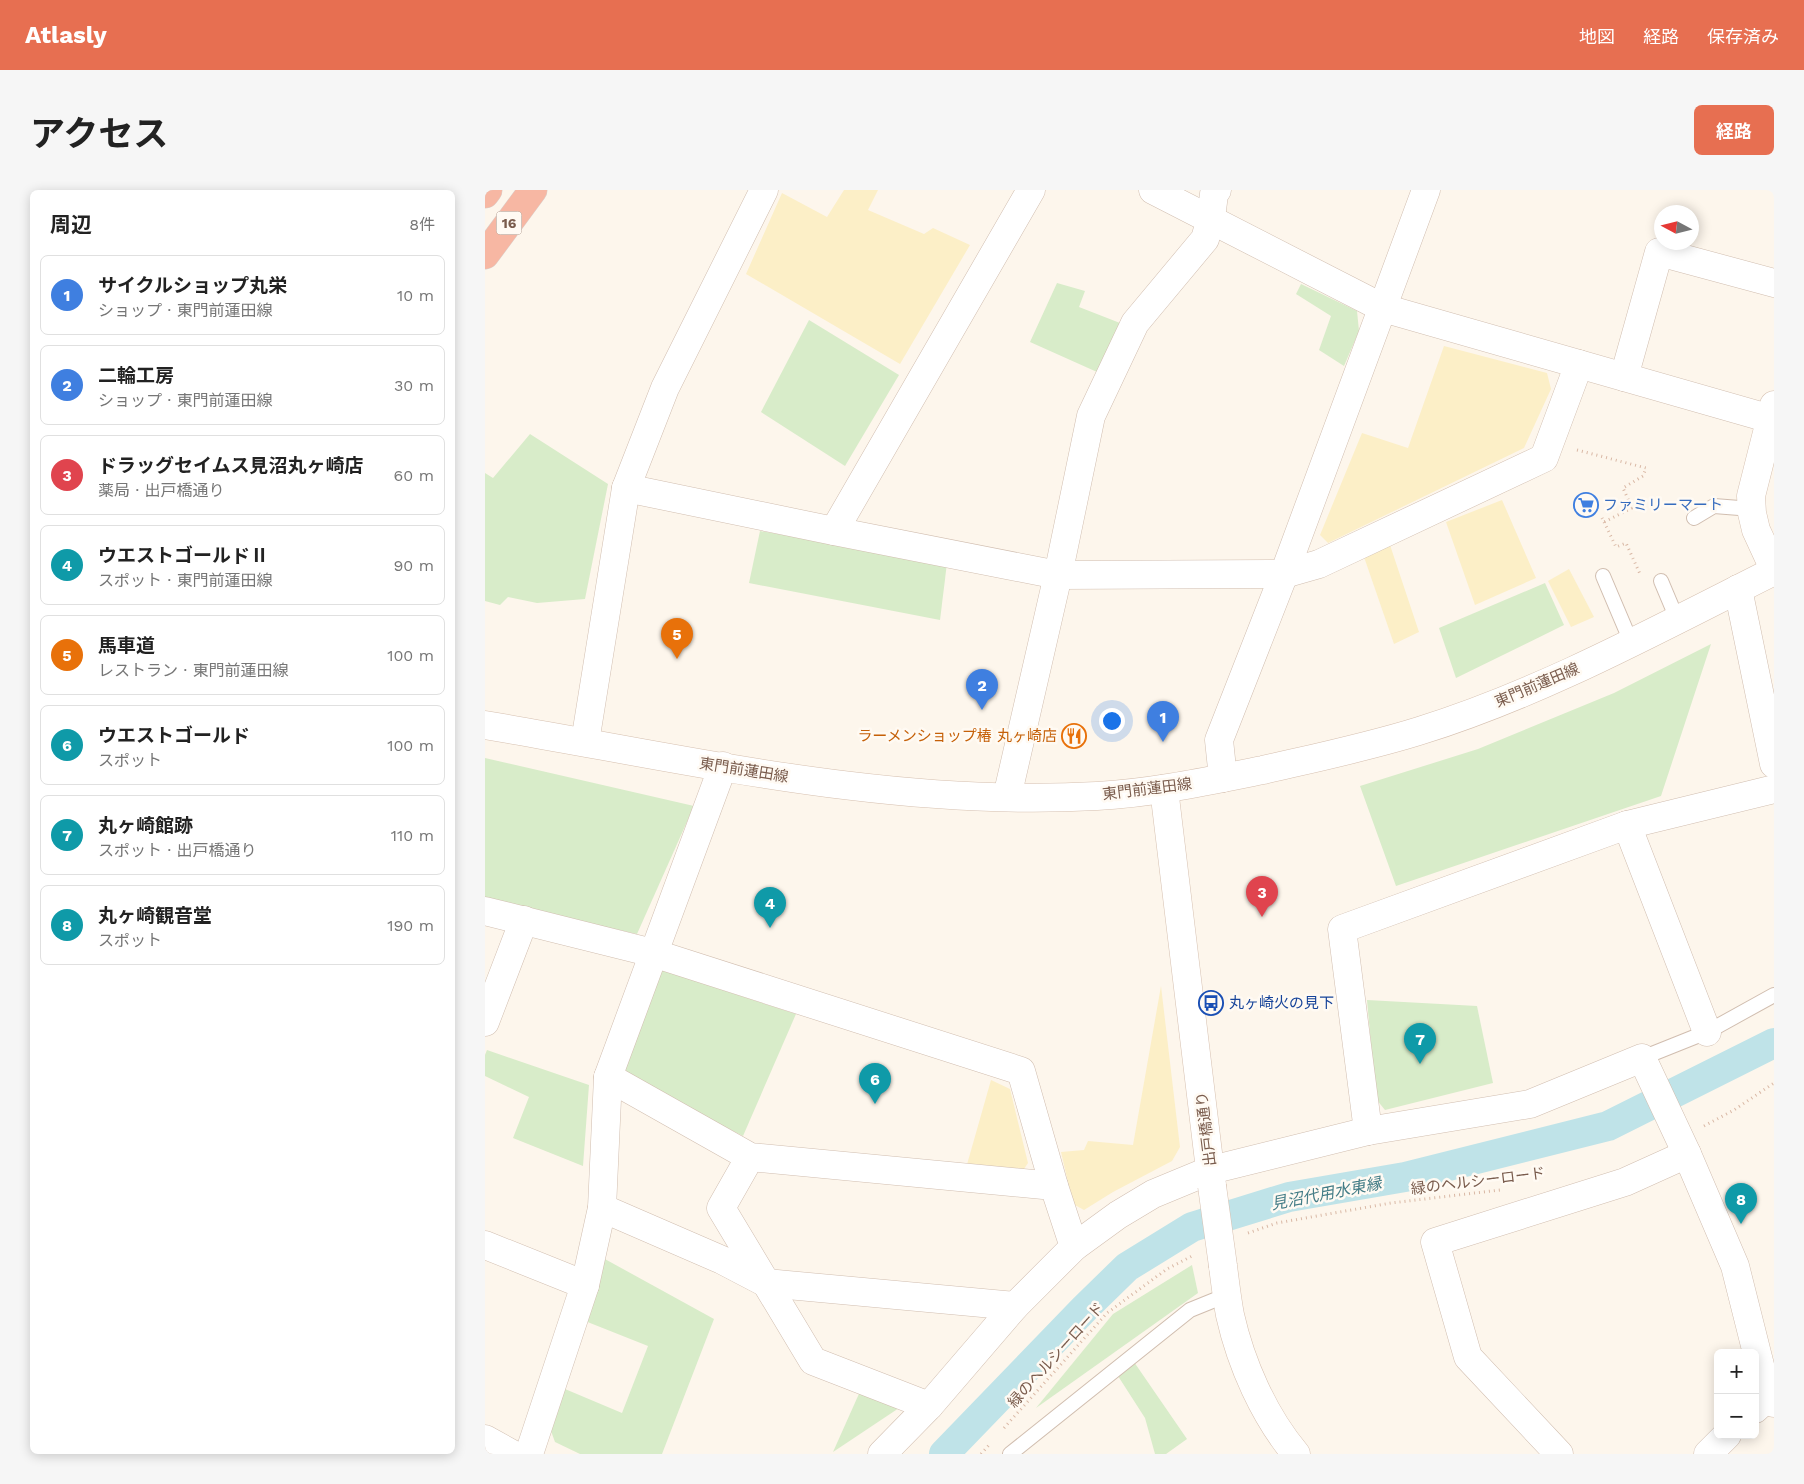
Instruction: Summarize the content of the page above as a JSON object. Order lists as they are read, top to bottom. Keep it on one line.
{"streets":{"highway":["16"],"street":["東門前蓮田線","出戸橋通り"],"path":["緑のヘルシーロード"]},"crossings":[["東門前蓮田線","出戸橋通り"]],"water":["見沼代用水東縁"],"places":{"supermarket":["ファミリーマート"],"restaurant":["ラーメンショップ椿 丸ヶ崎店"],"bus stop":["丸ヶ崎火の見下"]},"north":"left","page":{"header":"Atlasly","nav":["地図","経路","保存済み"],"title":"アクセス","buttons":"経路","heading":["周辺","8件"],"list":[{"mark":"1","name":"サイクルショップ丸栄","note":"ショップ · 東門前蓮田線","value":"10 m"},{"mark":"2","name":"二輪工房","note":"ショップ · 東門前蓮田線","value":"30 m"},{"mark":"3","name":"ドラッグセイムス見沼丸ヶ崎店","note":"薬局 · 出戸橋通り","value":"60 m"},{"mark":"4","name":"ウエストゴールドⅡ","note":"スポット · 東門前蓮田線","value":"90 m"},{"mark":"5","name":"馬車道","note":"レストラン · 東門前蓮田線","value":"100 m"},{"mark":"6","name":"ウエストゴールド","note":"スポット","value":"100 m"},{"mark":"7","name":"丸ヶ崎館跡","note":"スポット · 出戸橋通り","value":"110 m"},{"mark":"8","name":"丸ヶ崎観音堂","note":"スポット","value":"190 m"}],"pins":["5","2","1","3","4","7","6","8"],"map_buttons":["+","−"]}}
